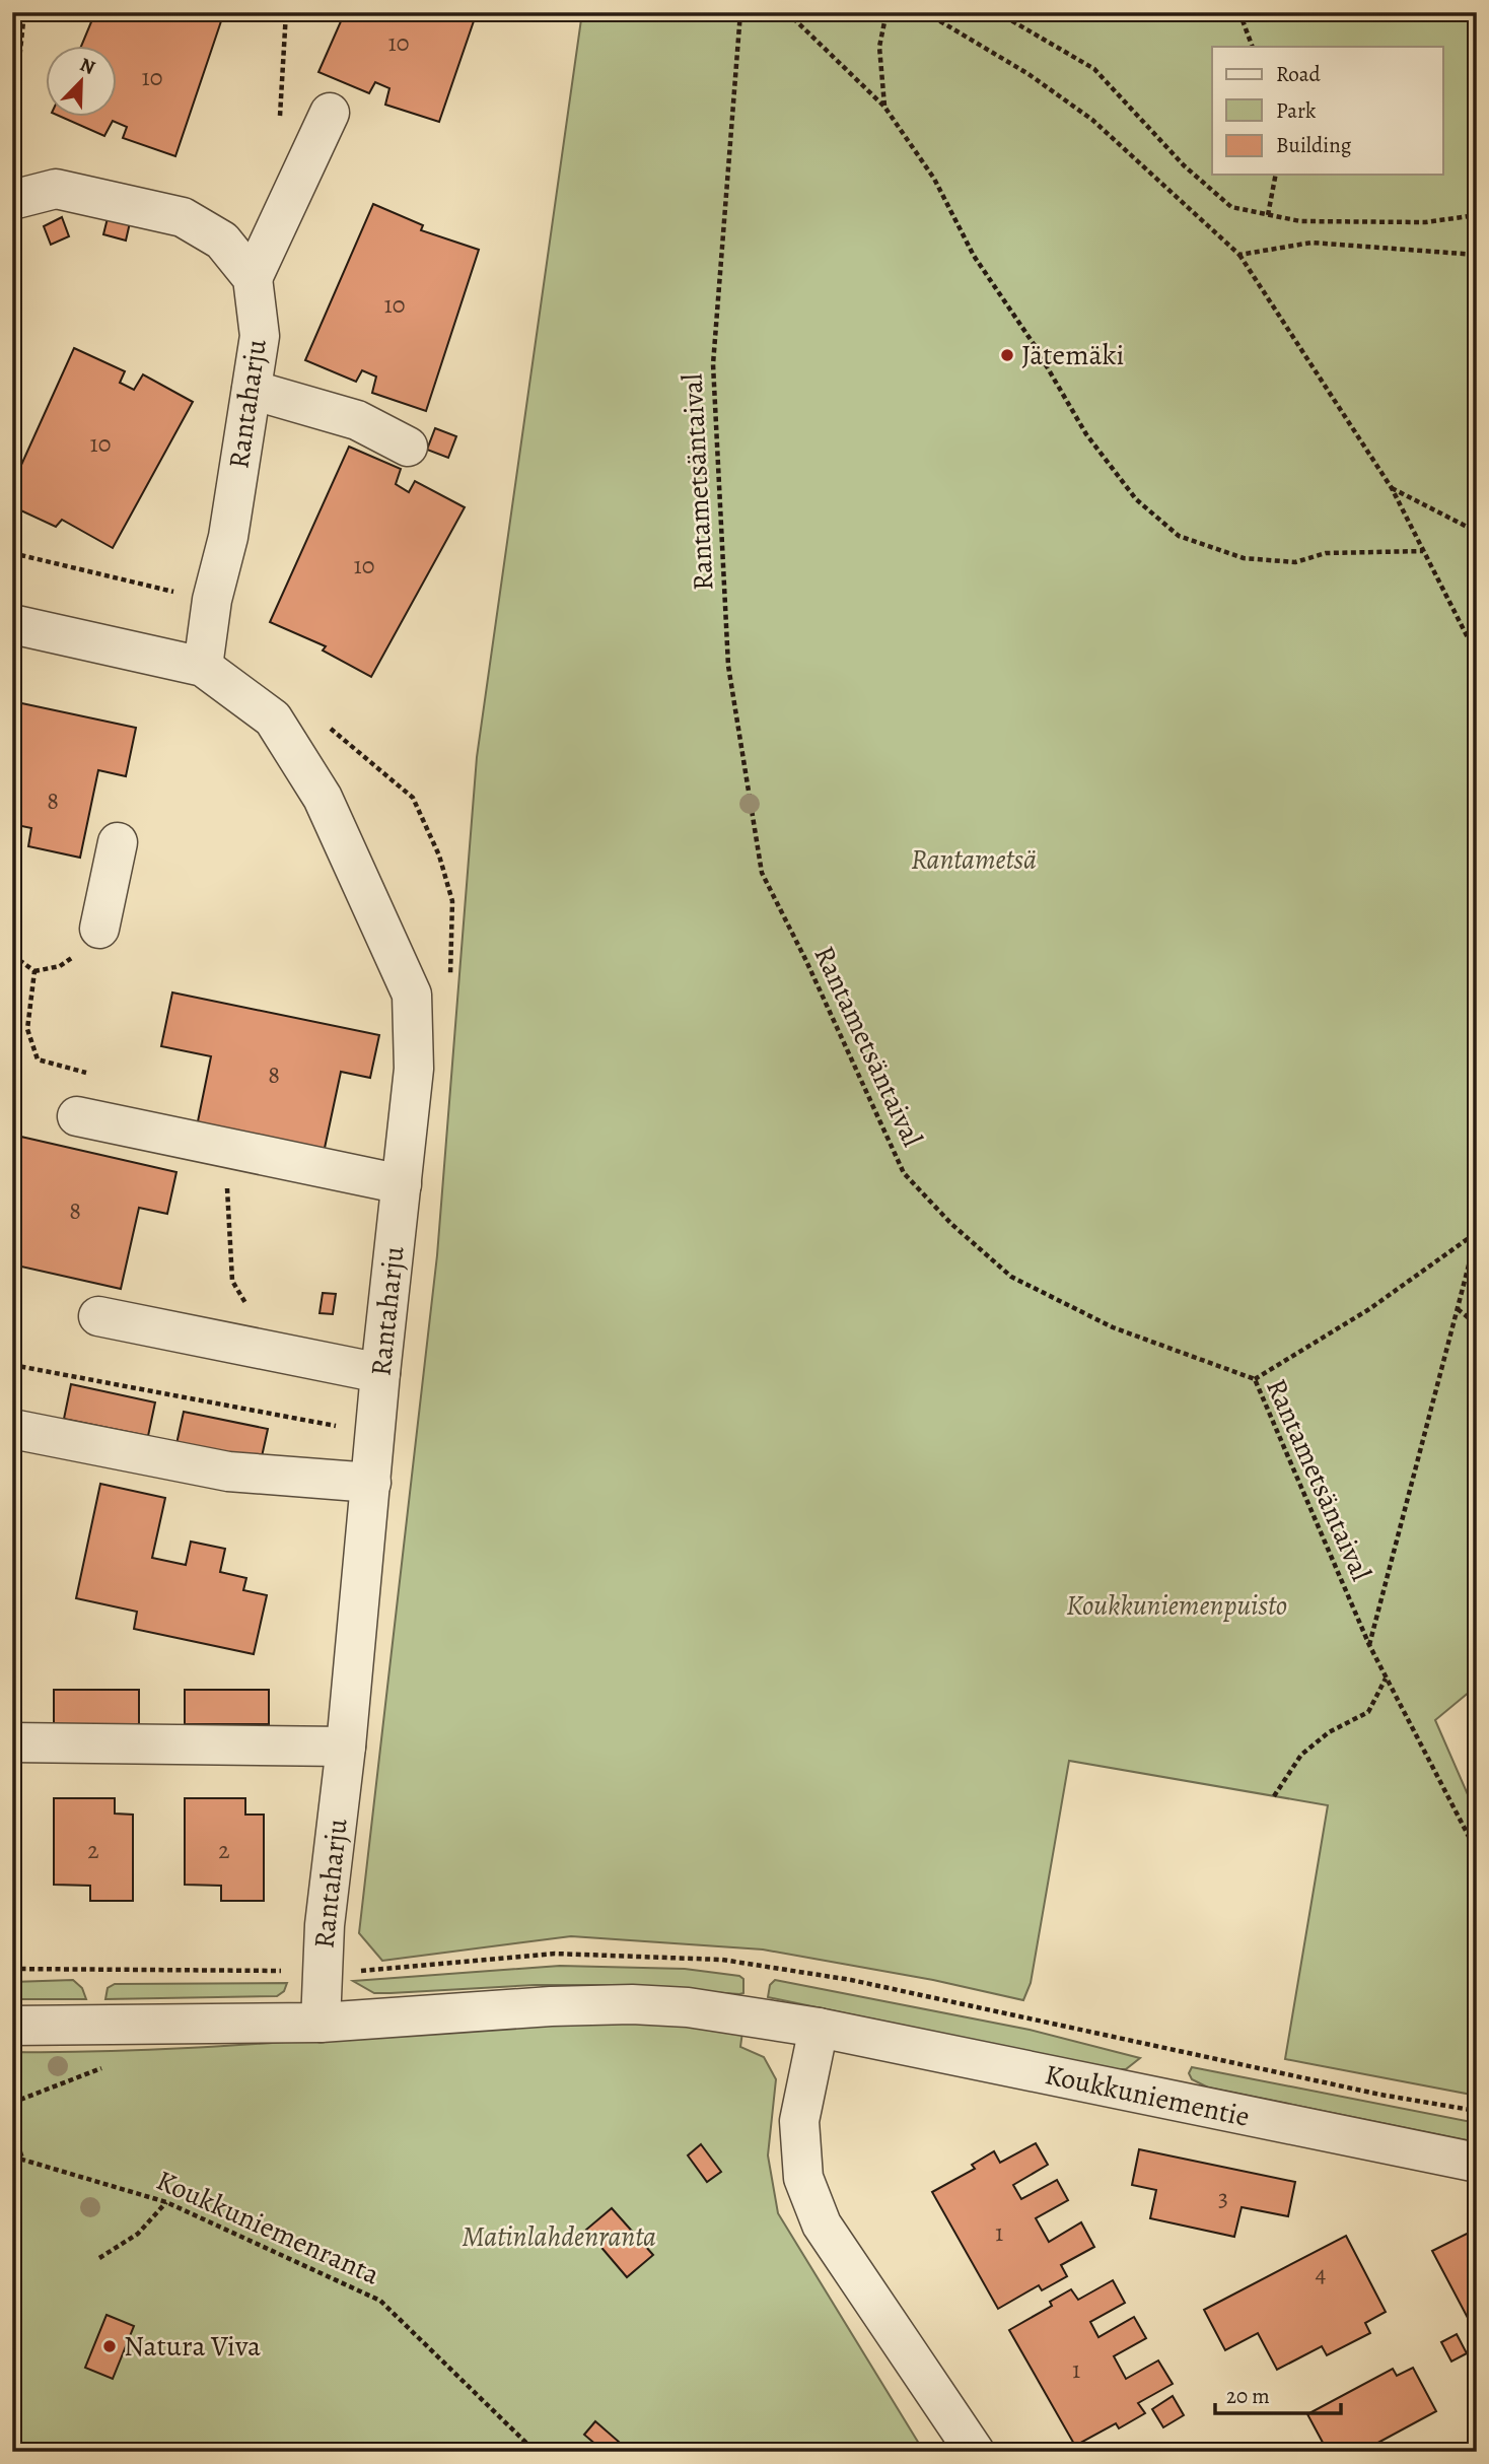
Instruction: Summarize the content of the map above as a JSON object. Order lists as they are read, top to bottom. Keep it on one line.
{"streets":{"street":["Rantaharju","Koukkuniementie"],"path":["Rantametsäntaival","Koukkuniemenranta"]},"parks":["Rantametsä","Koukkuniemenpuisto","Matinlahdenranta"],"places":["Jätemäki","Natura Viva"],"house_numbers":["10","10","10","10","10","8","8","8","2","2","3","1","4","1"],"legend":["Road","Park","Building"],"scale_bar":"20 m","north":"top right"}
